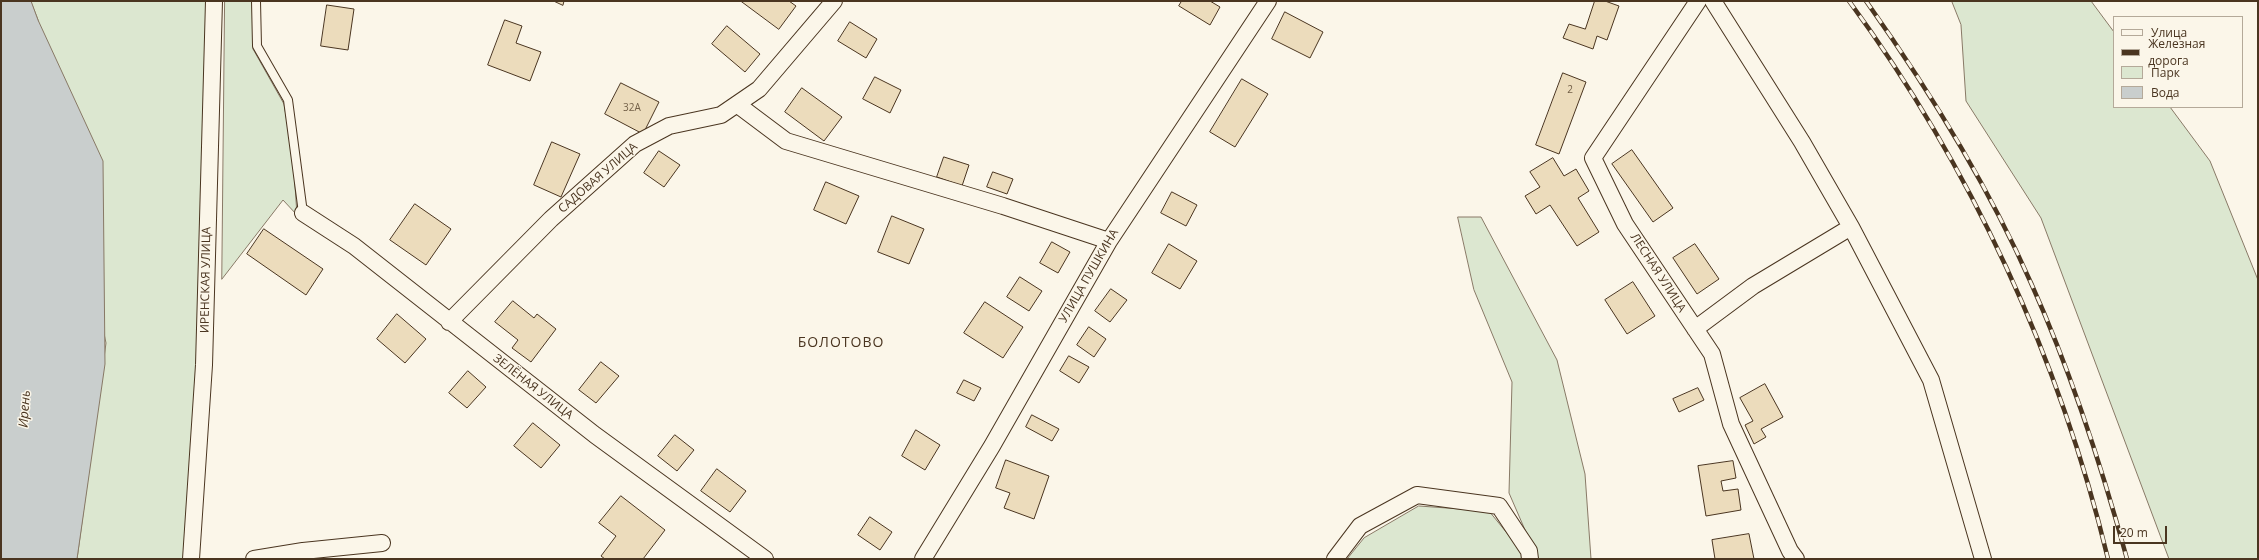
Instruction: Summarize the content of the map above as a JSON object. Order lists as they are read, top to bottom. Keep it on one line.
{"streets":{"street":["САДОВАЯ УЛИЦА","ЛЕСНАЯ УЛИЦА","УЛИЦА ПУШКИНА","ИРЕНСКАЯ УЛИЦА","ЗЕЛЁНАЯ УЛИЦА"]},"crossings":[["САДОВАЯ УЛИЦА","ЗЕЛЁНАЯ УЛИЦА"]],"districts":["БОЛОТОВО"],"water":["Ирень"],"house_numbers":["2","32А"],"legend":["Улица","Железная дорога","Парк","Вода"],"scale_bar":"20 m"}
